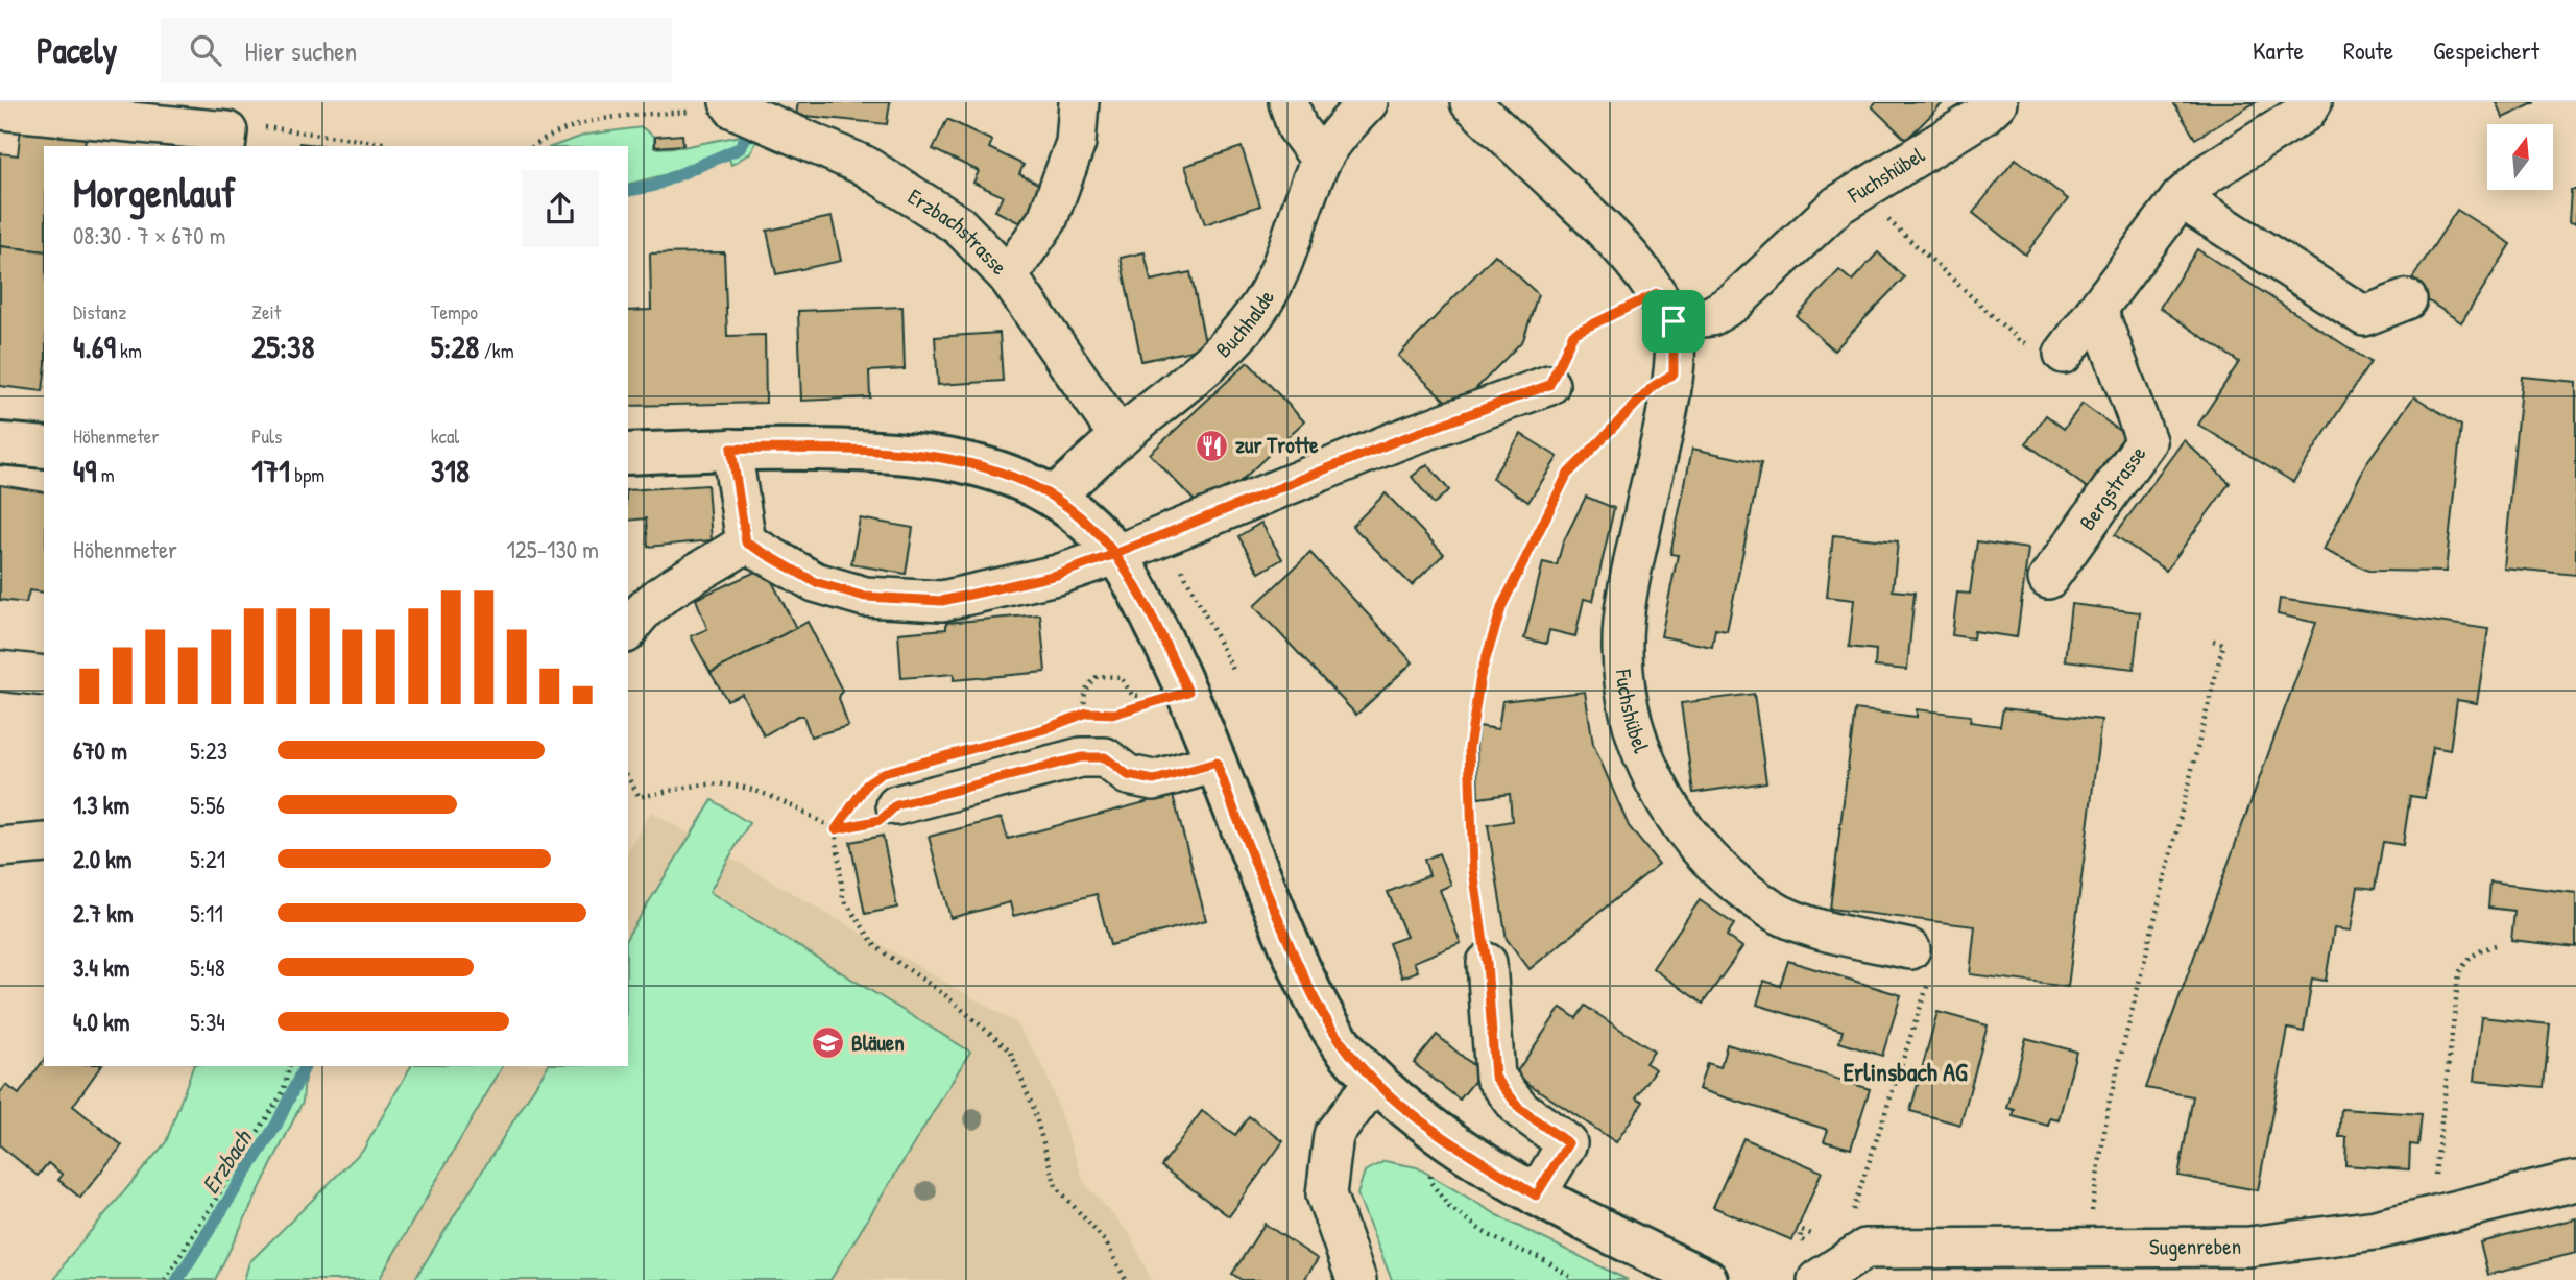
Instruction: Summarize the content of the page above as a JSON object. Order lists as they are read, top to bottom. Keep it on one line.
{"streets":{"street":["Fuchshübel","Erzbachstrasse","Buchhalde","Bergstrasse","Sugenreben"]},"crossings":[["Erzbachstrasse","Buchhalde"]],"districts":["Erlinsbach AG"],"water":["Erzbach"],"places":{"restaurant":["zur Trotte"],"school or university":["Bläuen"]},"north":"top","page":{"header":"Pacely","search":"Hier suchen","nav":["Karte","Route","Gespeichert"],"heading":["Morgenlauf","08:30 · 7 × 670 m"],"stats":[["Distanz","4.69 km"],["Zeit","25:38"],["Tempo","5:28 /km"],["Höhenmeter","49 m"],["Puls","171 bpm"],["kcal","318"]],"chart":["Höhenmeter","125–130 m"],"list":[{"name":"670 m","note":"5:23"},{"name":"1.3 km","note":"5:56"},{"name":"2.0 km","note":"5:21"},{"name":"2.7 km","note":"5:11"},{"name":"3.4 km","note":"5:48"},{"name":"4.0 km","note":"5:34"}]}}
